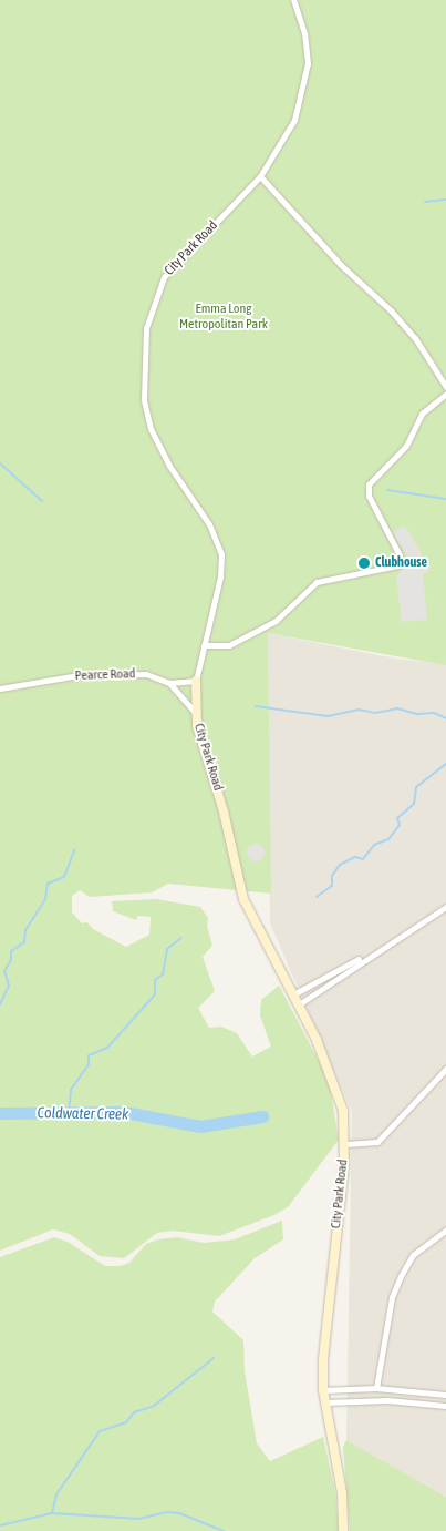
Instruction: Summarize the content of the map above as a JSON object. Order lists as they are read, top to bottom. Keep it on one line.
{"streets":{"street":["City Park Road","Pearce Road"]},"water":["Coldwater Creek"],"parks":["Emma Long Metropolitan Park"],"places":["Clubhouse"]}
